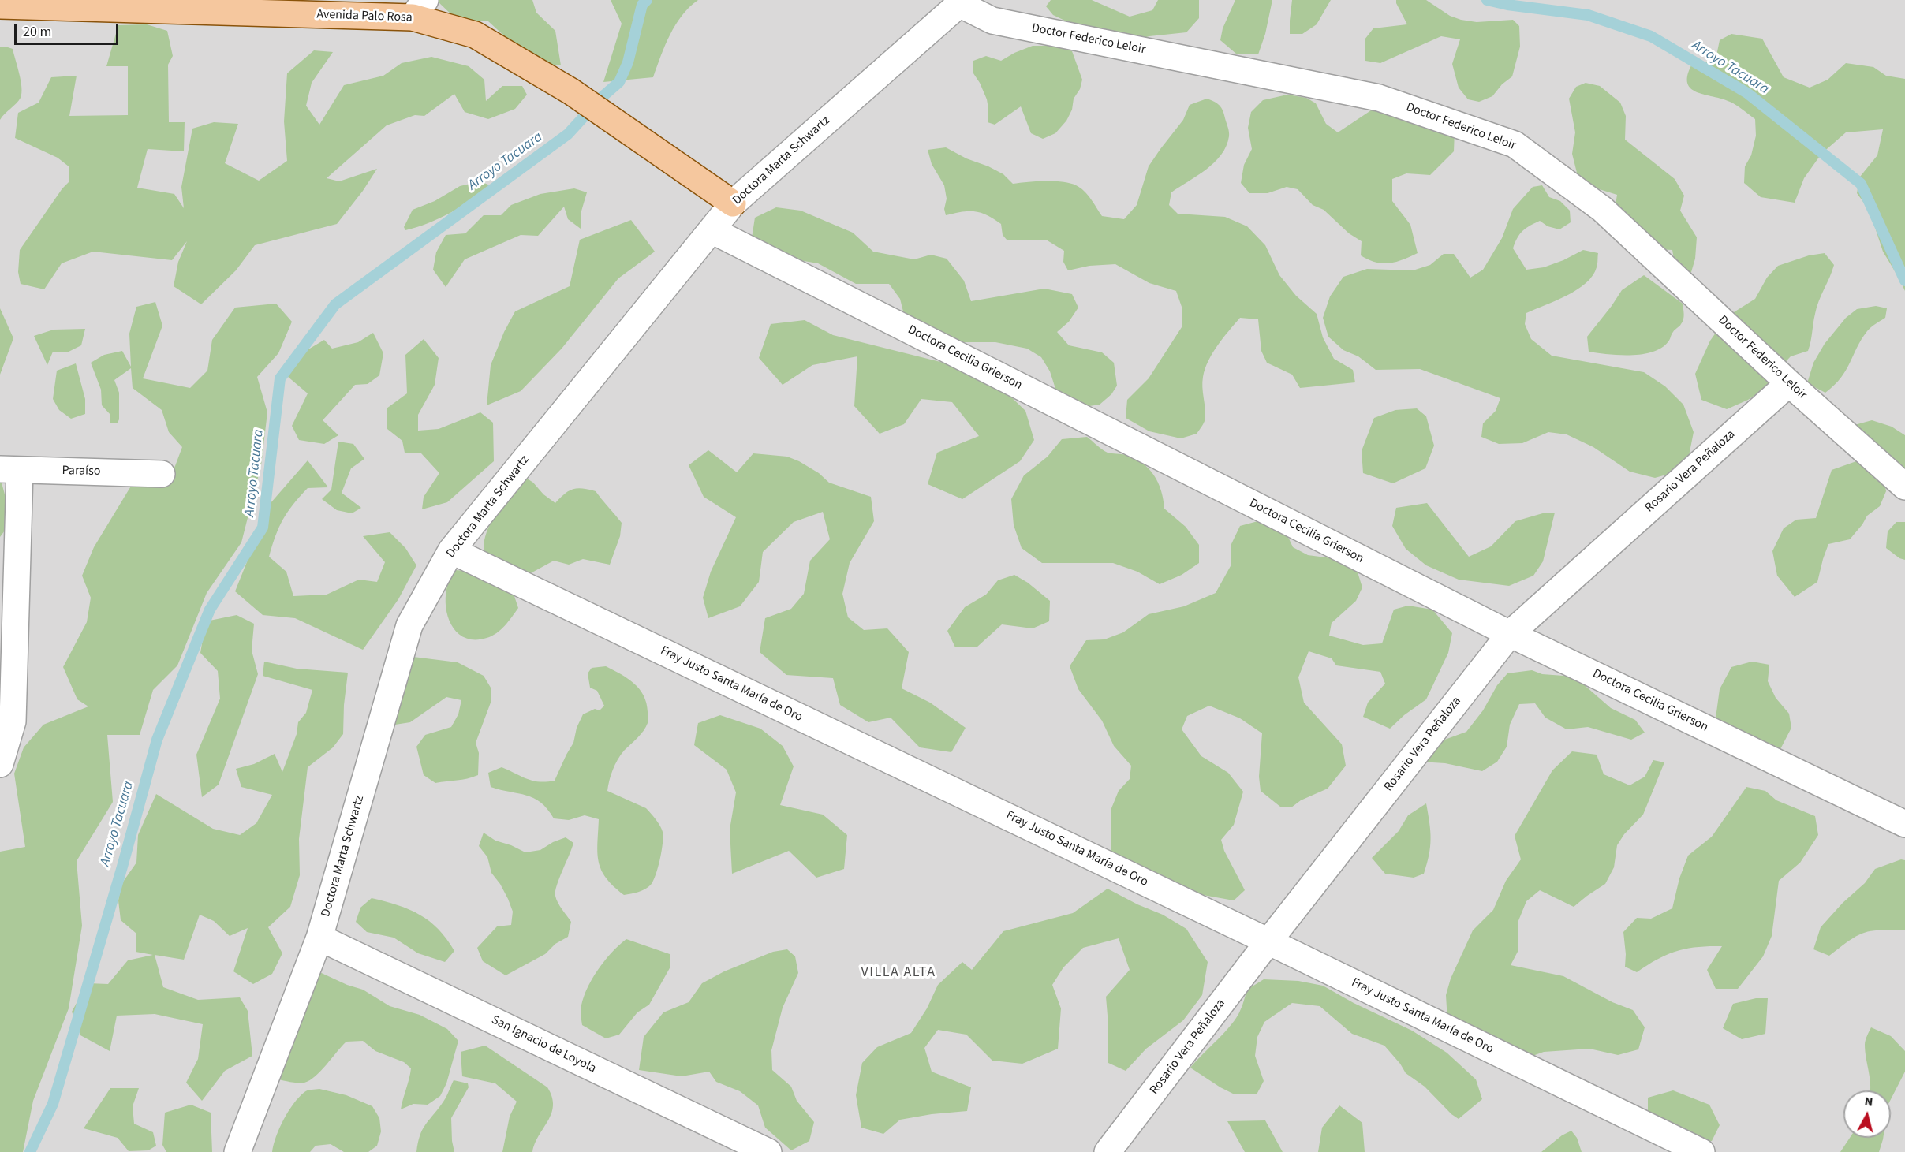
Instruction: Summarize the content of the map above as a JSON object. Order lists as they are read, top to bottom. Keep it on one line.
{"streets":{"main road":["Avenida Palo Rosa"],"street":["Doctor Federico Leloir","Doctora Marta Schwartz","Doctora Cecilia Grierson","Paraíso","Rosario Vera Peñaloza","Fray Justo Santa María de Oro","San Ignacio de Loyola"]},"crossings":[["Avenida Palo Rosa","Doctora Marta Schwartz"],["Doctor Federico Leloir","Doctora Marta Schwartz"],["Doctor Federico Leloir","Rosario Vera Peñaloza"],["Doctora Marta Schwartz","Doctora Cecilia Grierson"],["Doctora Marta Schwartz","Fray Justo Santa María de Oro"],["Doctora Marta Schwartz","San Ignacio de Loyola"],["Doctora Cecilia Grierson","Rosario Vera Peñaloza"],["Rosario Vera Peñaloza","Fray Justo Santa María de Oro"]],"districts":["VILLA ALTA"],"water":["Arroyo Tacuara"],"scale_bar":"20 m","north":"top"}
